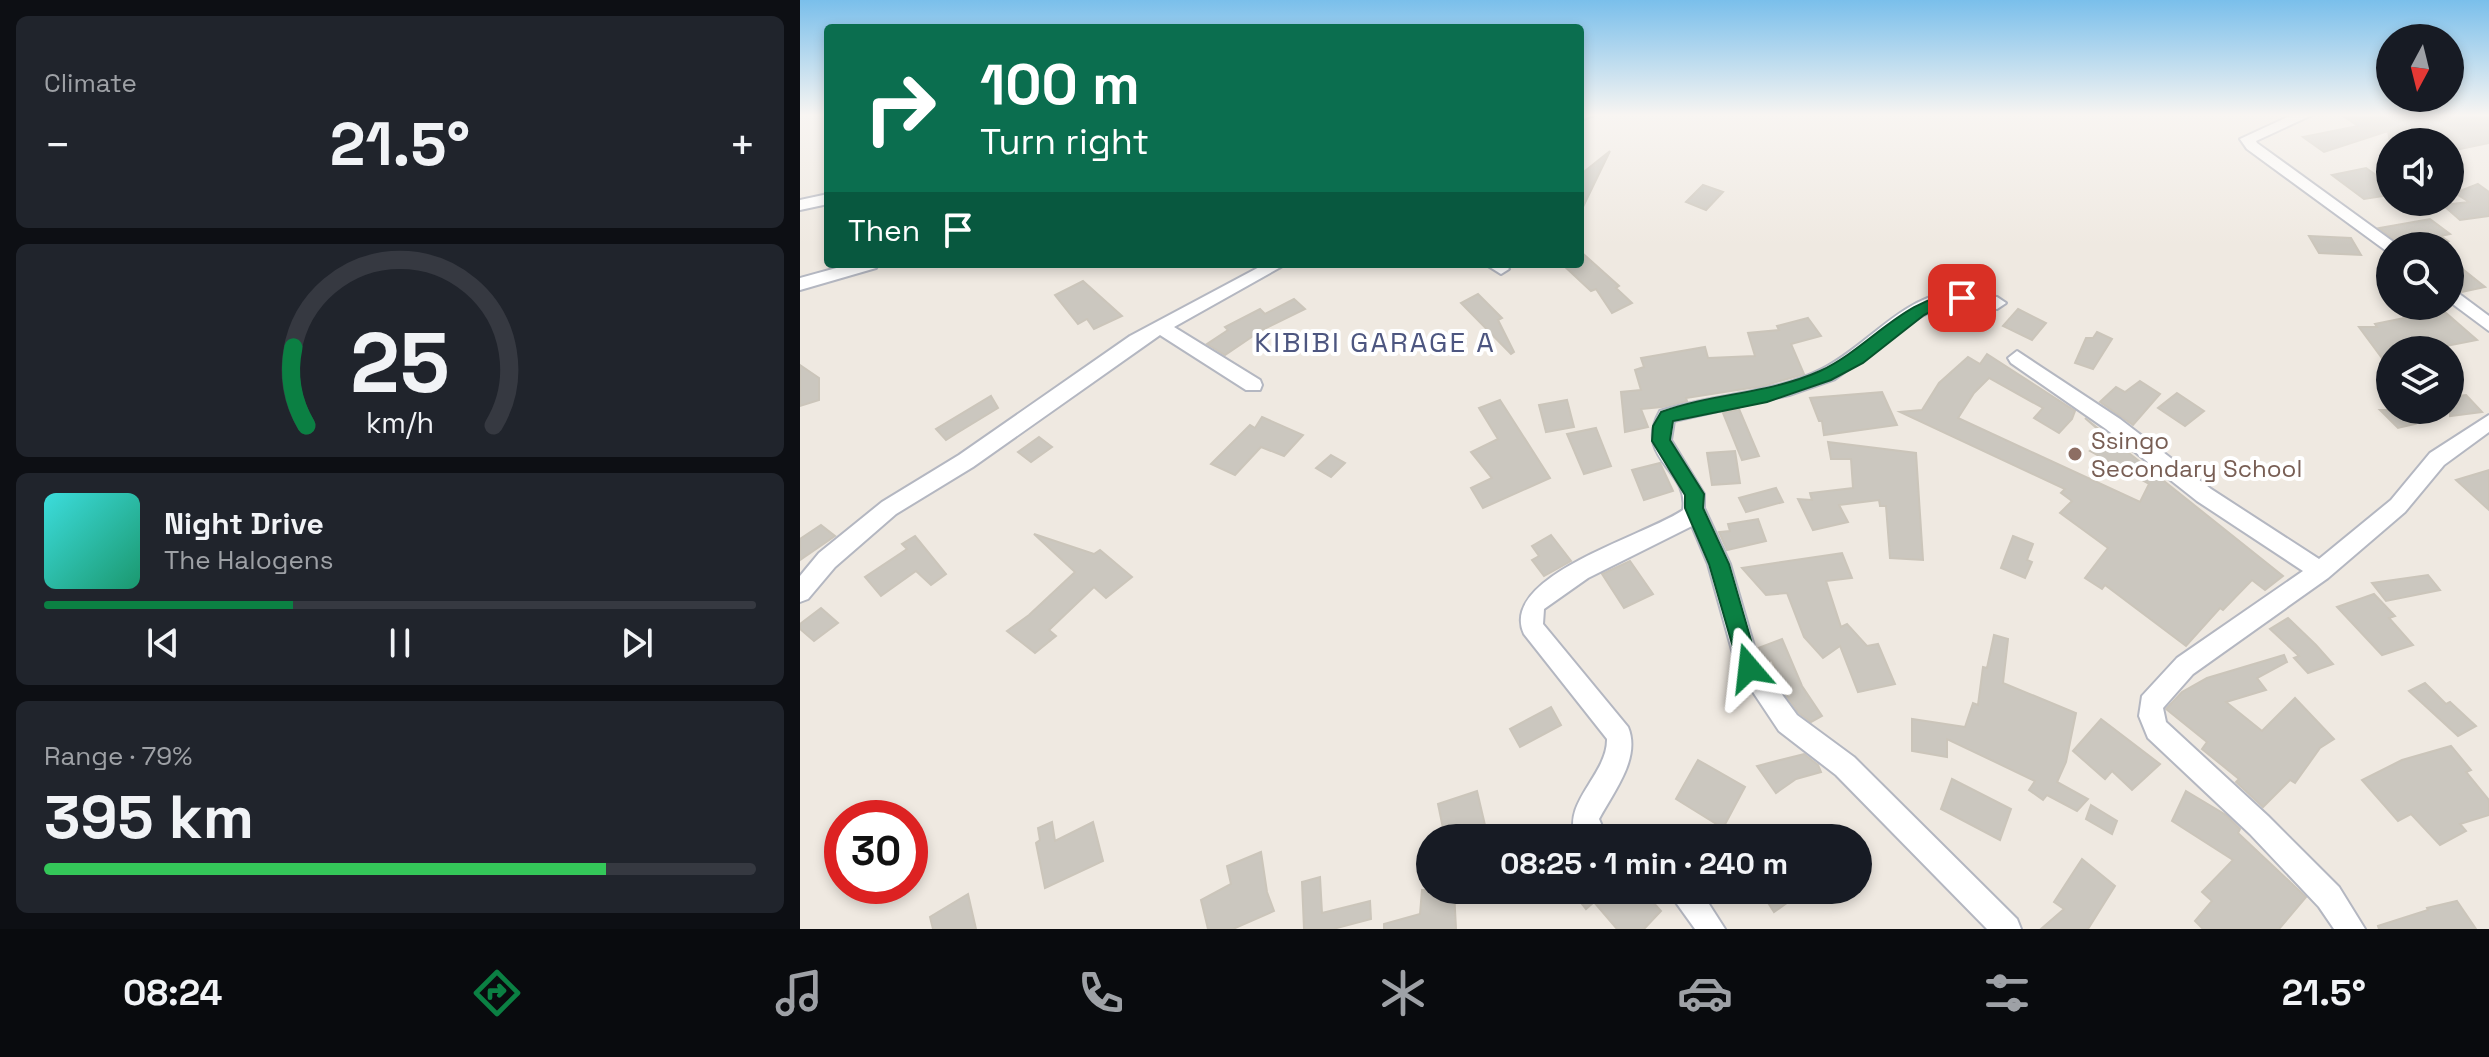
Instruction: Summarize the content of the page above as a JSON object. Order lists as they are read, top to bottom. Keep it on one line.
{"districts":["KIBIBI GARAGE A"],"places":["Ssingo Secondary School"],"north":"bottom","page":{"tile":["Climate",["Range · 79%","395 km"]],"turn":["100 m","Turn right"],"heat":["−","21.5°","+"],"then":"Then","song":["Night Drive","The Halogens"],"limit":"30","trip":"08:25 · 1 min · 240 m","tabs":["08:24","21.5°"],"gauge":["25","km/h"]}}
